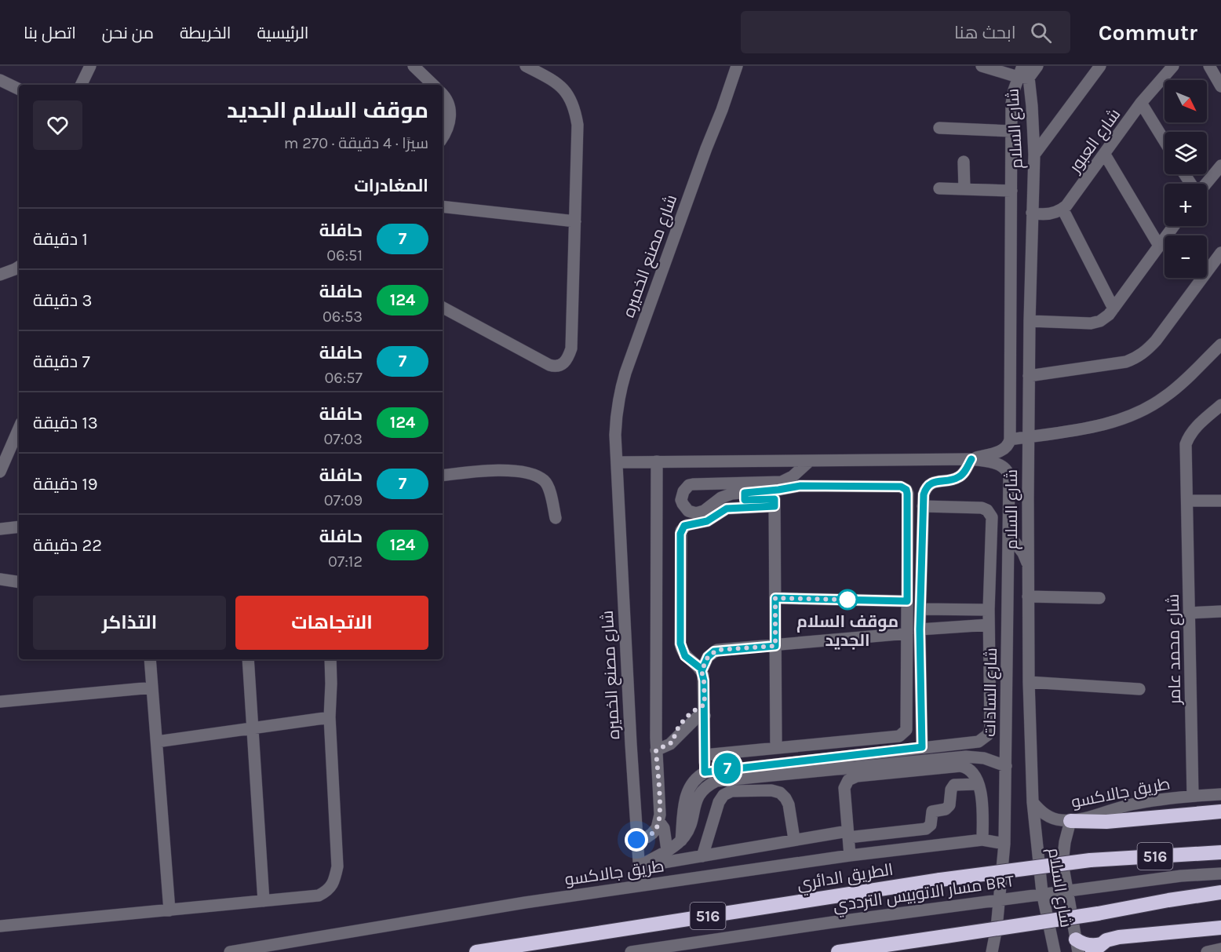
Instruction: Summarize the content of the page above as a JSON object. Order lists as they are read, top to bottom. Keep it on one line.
{"streets":{"highway":["516","الطريق الدائري"],"street":["شارع السلام","شارع العبور","شارع مصنع الخميره","شارع محمد عامر","شارع السادات","طريق جالاكسو","مسار الاتوبيس الترددي BRT"]},"crossings":[["شارع السلام","شارع السادات"],["شارع السلام","طريق جالاكسو"],["شارع مصنع الخميره","طريق جالاكسو"],["شارع محمد عامر","طريق جالاكسو"],["شارع السادات","طريق جالاكسو"]],"places":["موقف السلام الجديد"],"lines":["bus line 7"],"north":"bottom right","page":{"header":"Commutr","search":"ابحث هنا","nav":["الرئيسية","الخريطة","من نحن","اتصل بنا"],"on_map":"7","map_buttons":["+","−"],"heading":[["موقف السلام الجديد","سيرًا · 4 دقيقة · 270 m"],"المغادرات"],"list":[{"mark":"7","name":"حافلة","note":"06:51","value":"1 دقيقة"},{"mark":"124","name":"حافلة","note":"06:53","value":"3 دقيقة"},{"mark":"7","name":"حافلة","note":"06:57","value":"7 دقيقة"},{"mark":"124","name":"حافلة","note":"07:03","value":"13 دقيقة"},{"mark":"7","name":"حافلة","note":"07:09","value":"19 دقيقة"},{"mark":"124","name":"حافلة","note":"07:12","value":"22 دقيقة"}],"buttons":["الاتجاهات","التذاكر"]}}
